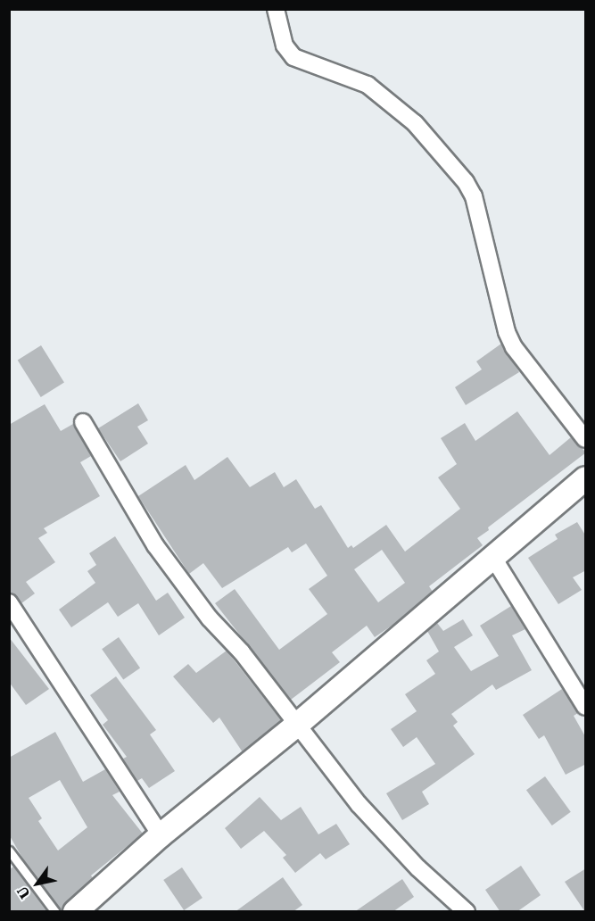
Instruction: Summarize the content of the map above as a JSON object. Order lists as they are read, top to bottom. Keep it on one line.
{"north":"bottom left"}
